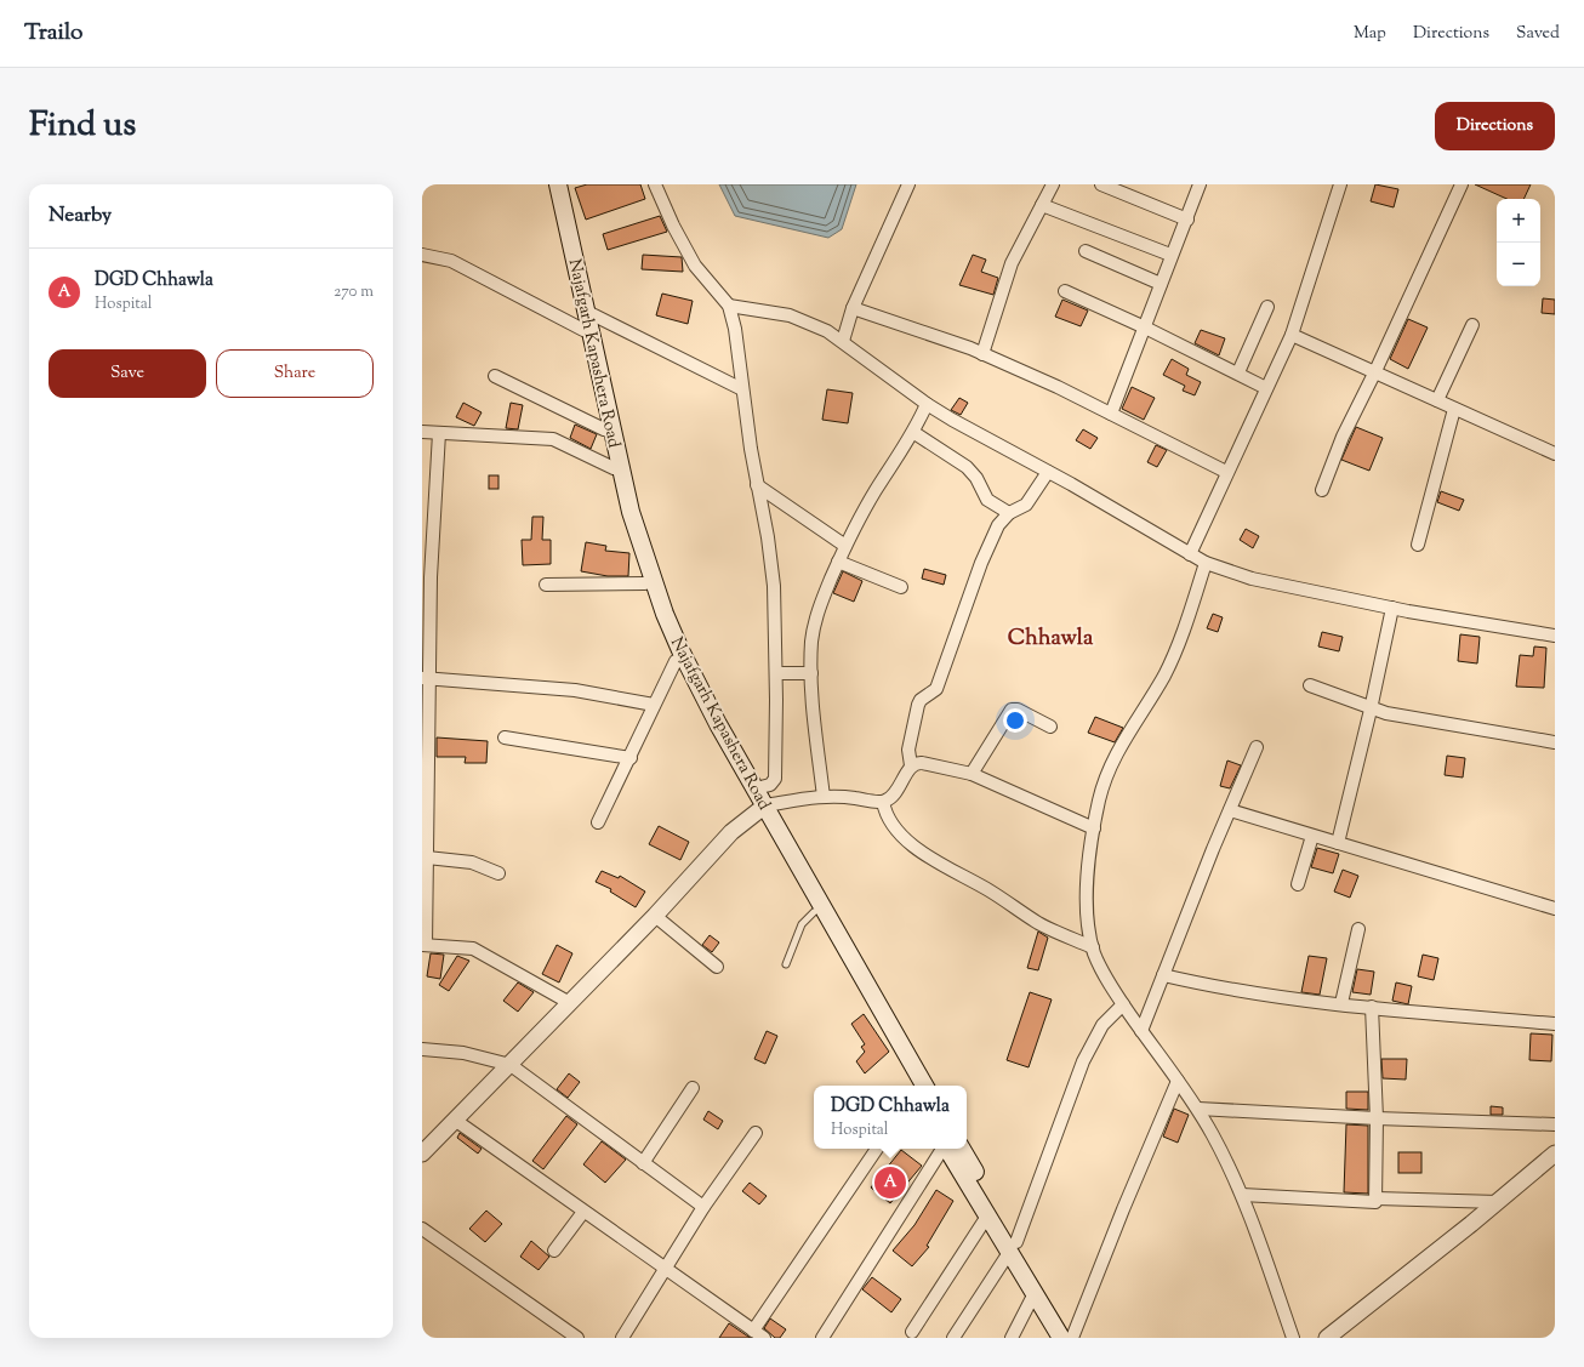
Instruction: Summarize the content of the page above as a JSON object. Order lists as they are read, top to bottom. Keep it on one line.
{"streets":{"main road":["Najafgarh Kapashera Road"]},"districts":["Chhawla"],"page":{"header":"Trailo","nav":["Map","Directions","Saved"],"title":"Find us","buttons":["Directions",["Save","Share"]],"heading":"Nearby","map_buttons":["+","−"],"list":[{"mark":"A","name":"DGD Chhawla","note":"Hospital","value":"270 m"}],"popup":["DGD Chhawla","Hospital"],"pins":"A"}}
